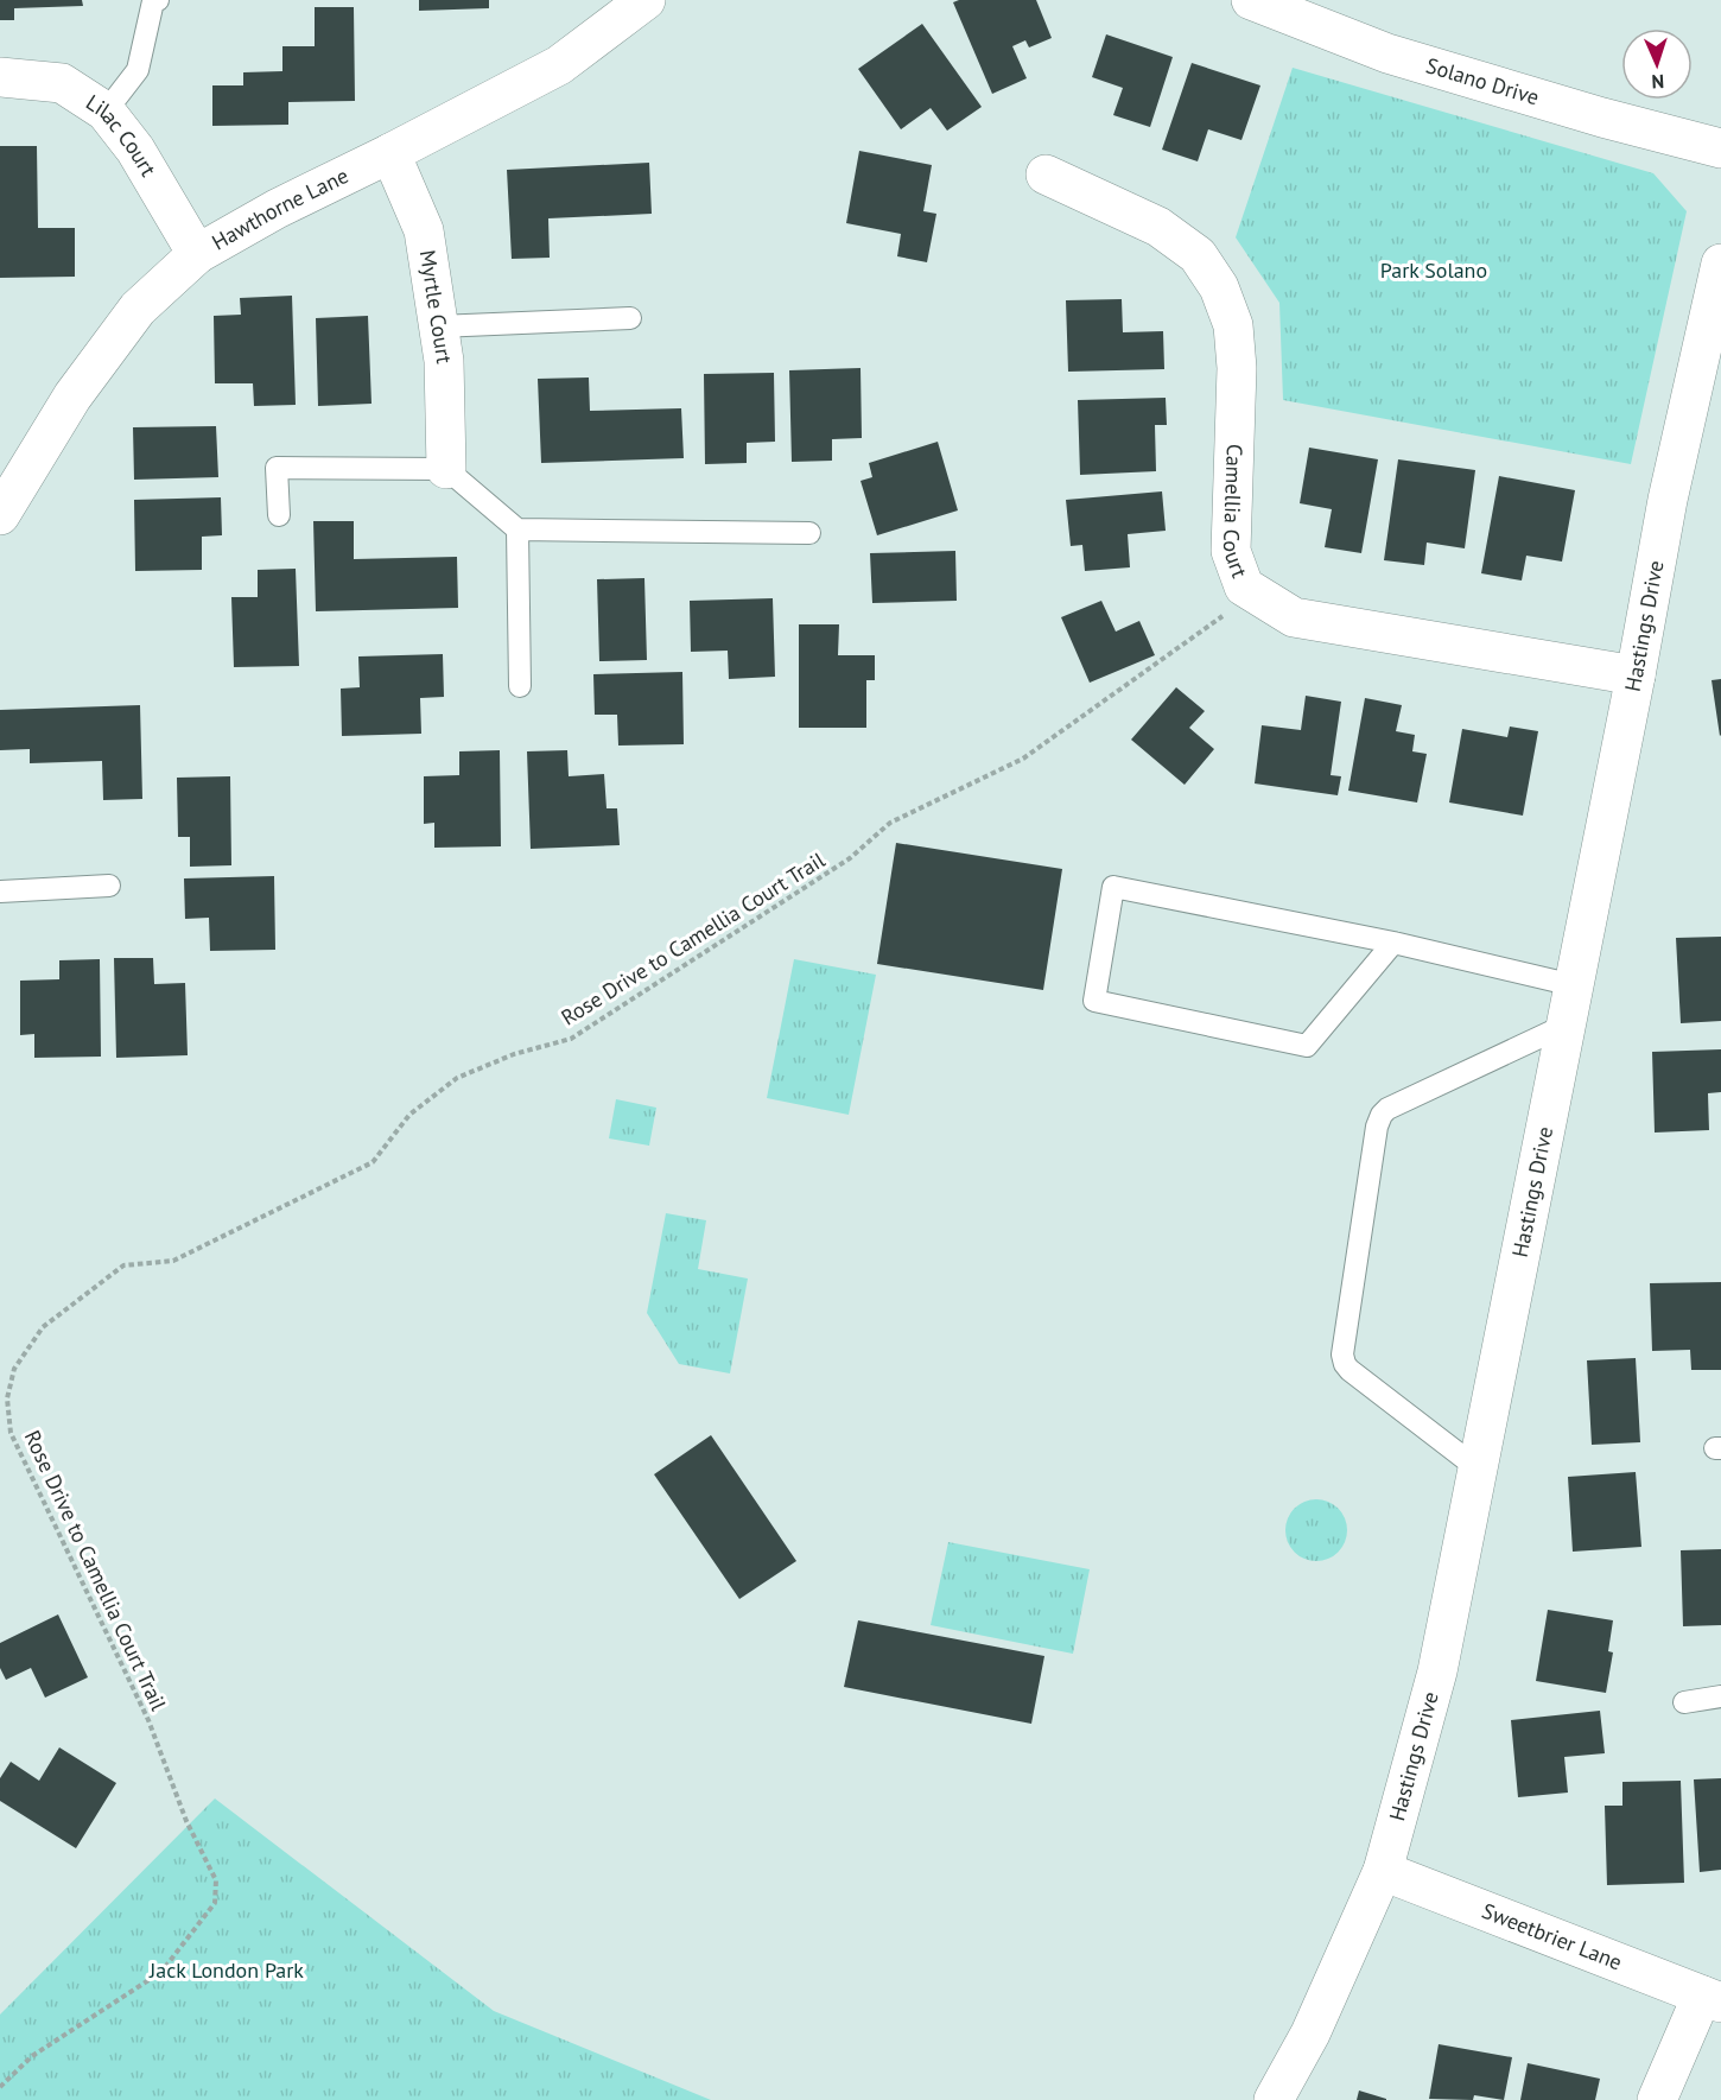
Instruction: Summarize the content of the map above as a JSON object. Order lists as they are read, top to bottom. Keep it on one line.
{"streets":{"street":["Solano Drive","Lilac Court","Hawthorne Lane","Myrtle Court","Camellia Court","Hastings Drive","Sweetbrier Lane"],"path":["Rose Drive to Camellia Court Trail"]},"crossings":[["Lilac Court","Hawthorne Lane"],["Hawthorne Lane","Myrtle Court"],["Camellia Court","Hastings Drive"],["Camellia Court","Rose Drive to Camellia Court Trail"],["Hastings Drive","Sweetbrier Lane"]],"parks":["Park Solano","Jack London Park"],"north":"bottom"}
